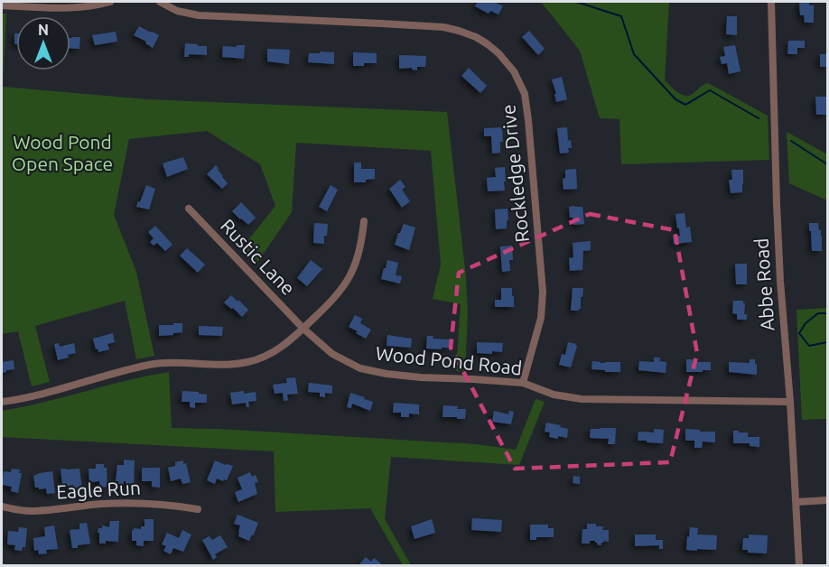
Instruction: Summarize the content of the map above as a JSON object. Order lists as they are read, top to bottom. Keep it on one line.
{"streets":{"street":["Rockledge Drive","Rustic Lane","Abbe Road","Wood Pond Road","Eagle Run"]},"crossings":[["Rockledge Drive","Wood Pond Road"],["Rustic Lane","Wood Pond Road"],["Abbe Road","Wood Pond Road"]],"parks":["Wood Pond Open Space"],"north":"top"}
